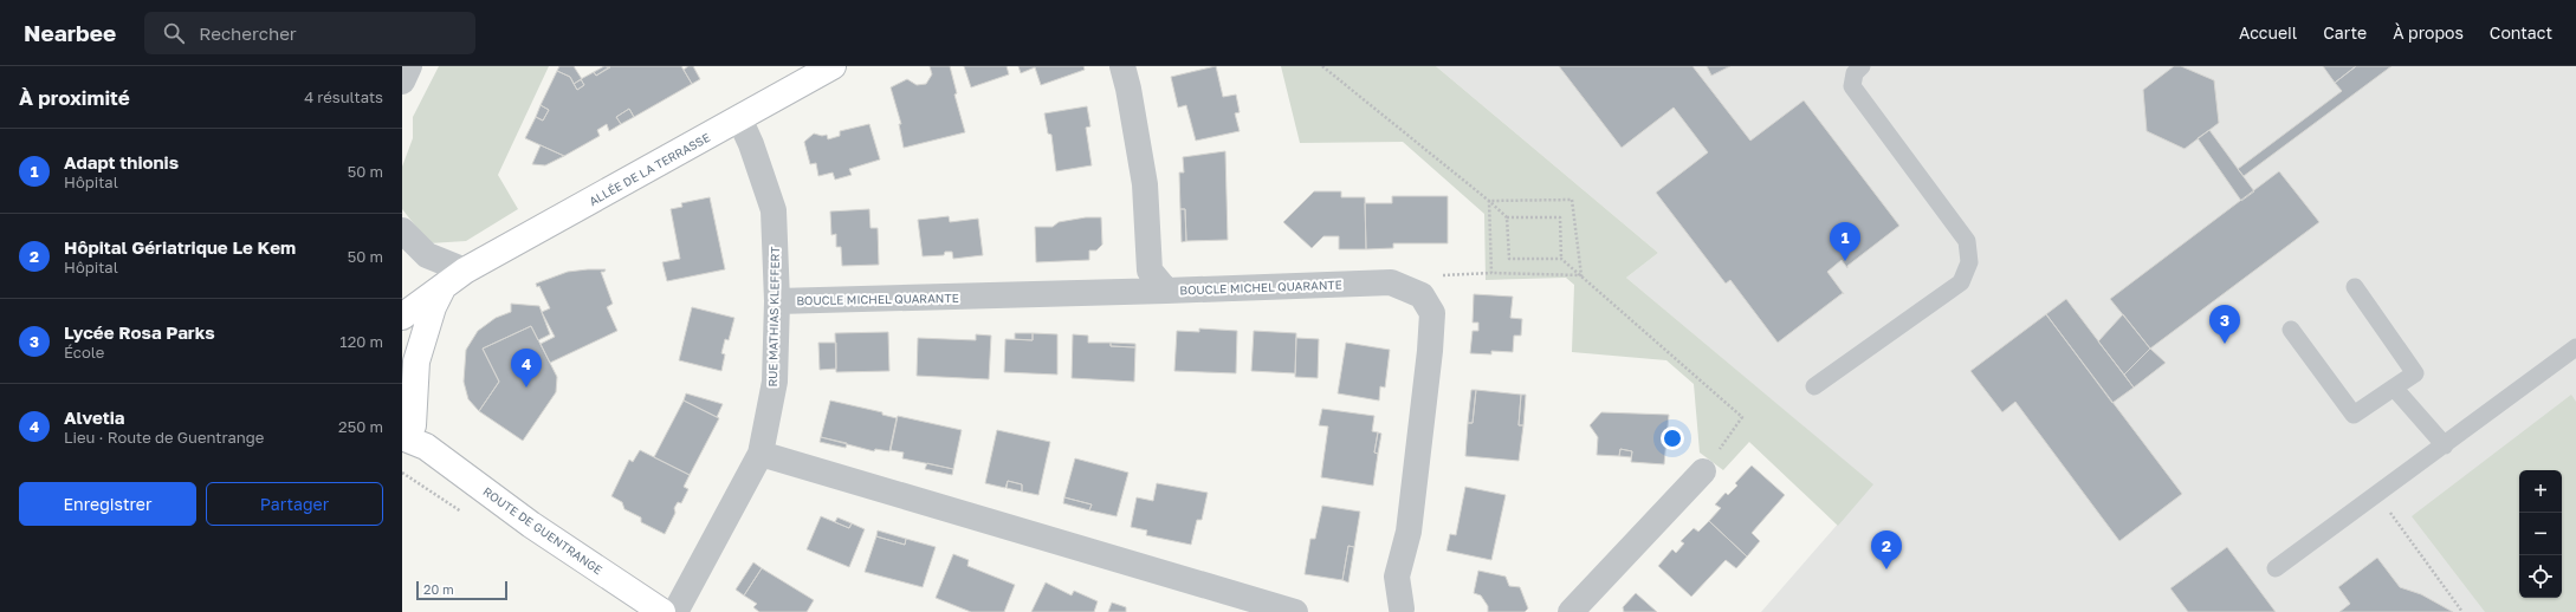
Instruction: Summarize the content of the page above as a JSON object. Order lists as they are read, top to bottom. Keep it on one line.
{"streets":{"street":["ALLÉE DE LA TERRASSE","BOUCLE MICHEL QUARANTE","RUE MATHIAS KLEFFERT","ROUTE DE GUENTRANGE"]},"crossings":[["ALLÉE DE LA TERRASSE","RUE MATHIAS KLEFFERT"],["BOUCLE MICHEL QUARANTE","RUE MATHIAS KLEFFERT"],["RUE MATHIAS KLEFFERT","ROUTE DE GUENTRANGE"]],"scale_bar":"20 m","page":{"header":"Nearbee","search":"Rechercher","nav":["Accueil","Carte","À propos","Contact"],"heading":["À proximité","4 résultats"],"list":[{"mark":"1","name":"Adapt thionis","note":"Hôpital","value":"50 m"},{"mark":"2","name":"Hôpital Gériatrique Le Kem","note":"Hôpital","value":"50 m"},{"mark":"3","name":"Lycée Rosa Parks","note":"École","value":"120 m"},{"mark":"4","name":"Alvetia","note":"Lieu · Route de Guentrange","value":"250 m"}],"pins":["1","3","4","2"],"buttons":["Enregistrer","Partager"],"map_buttons":["+","−"],"scale":"20 m"}}
